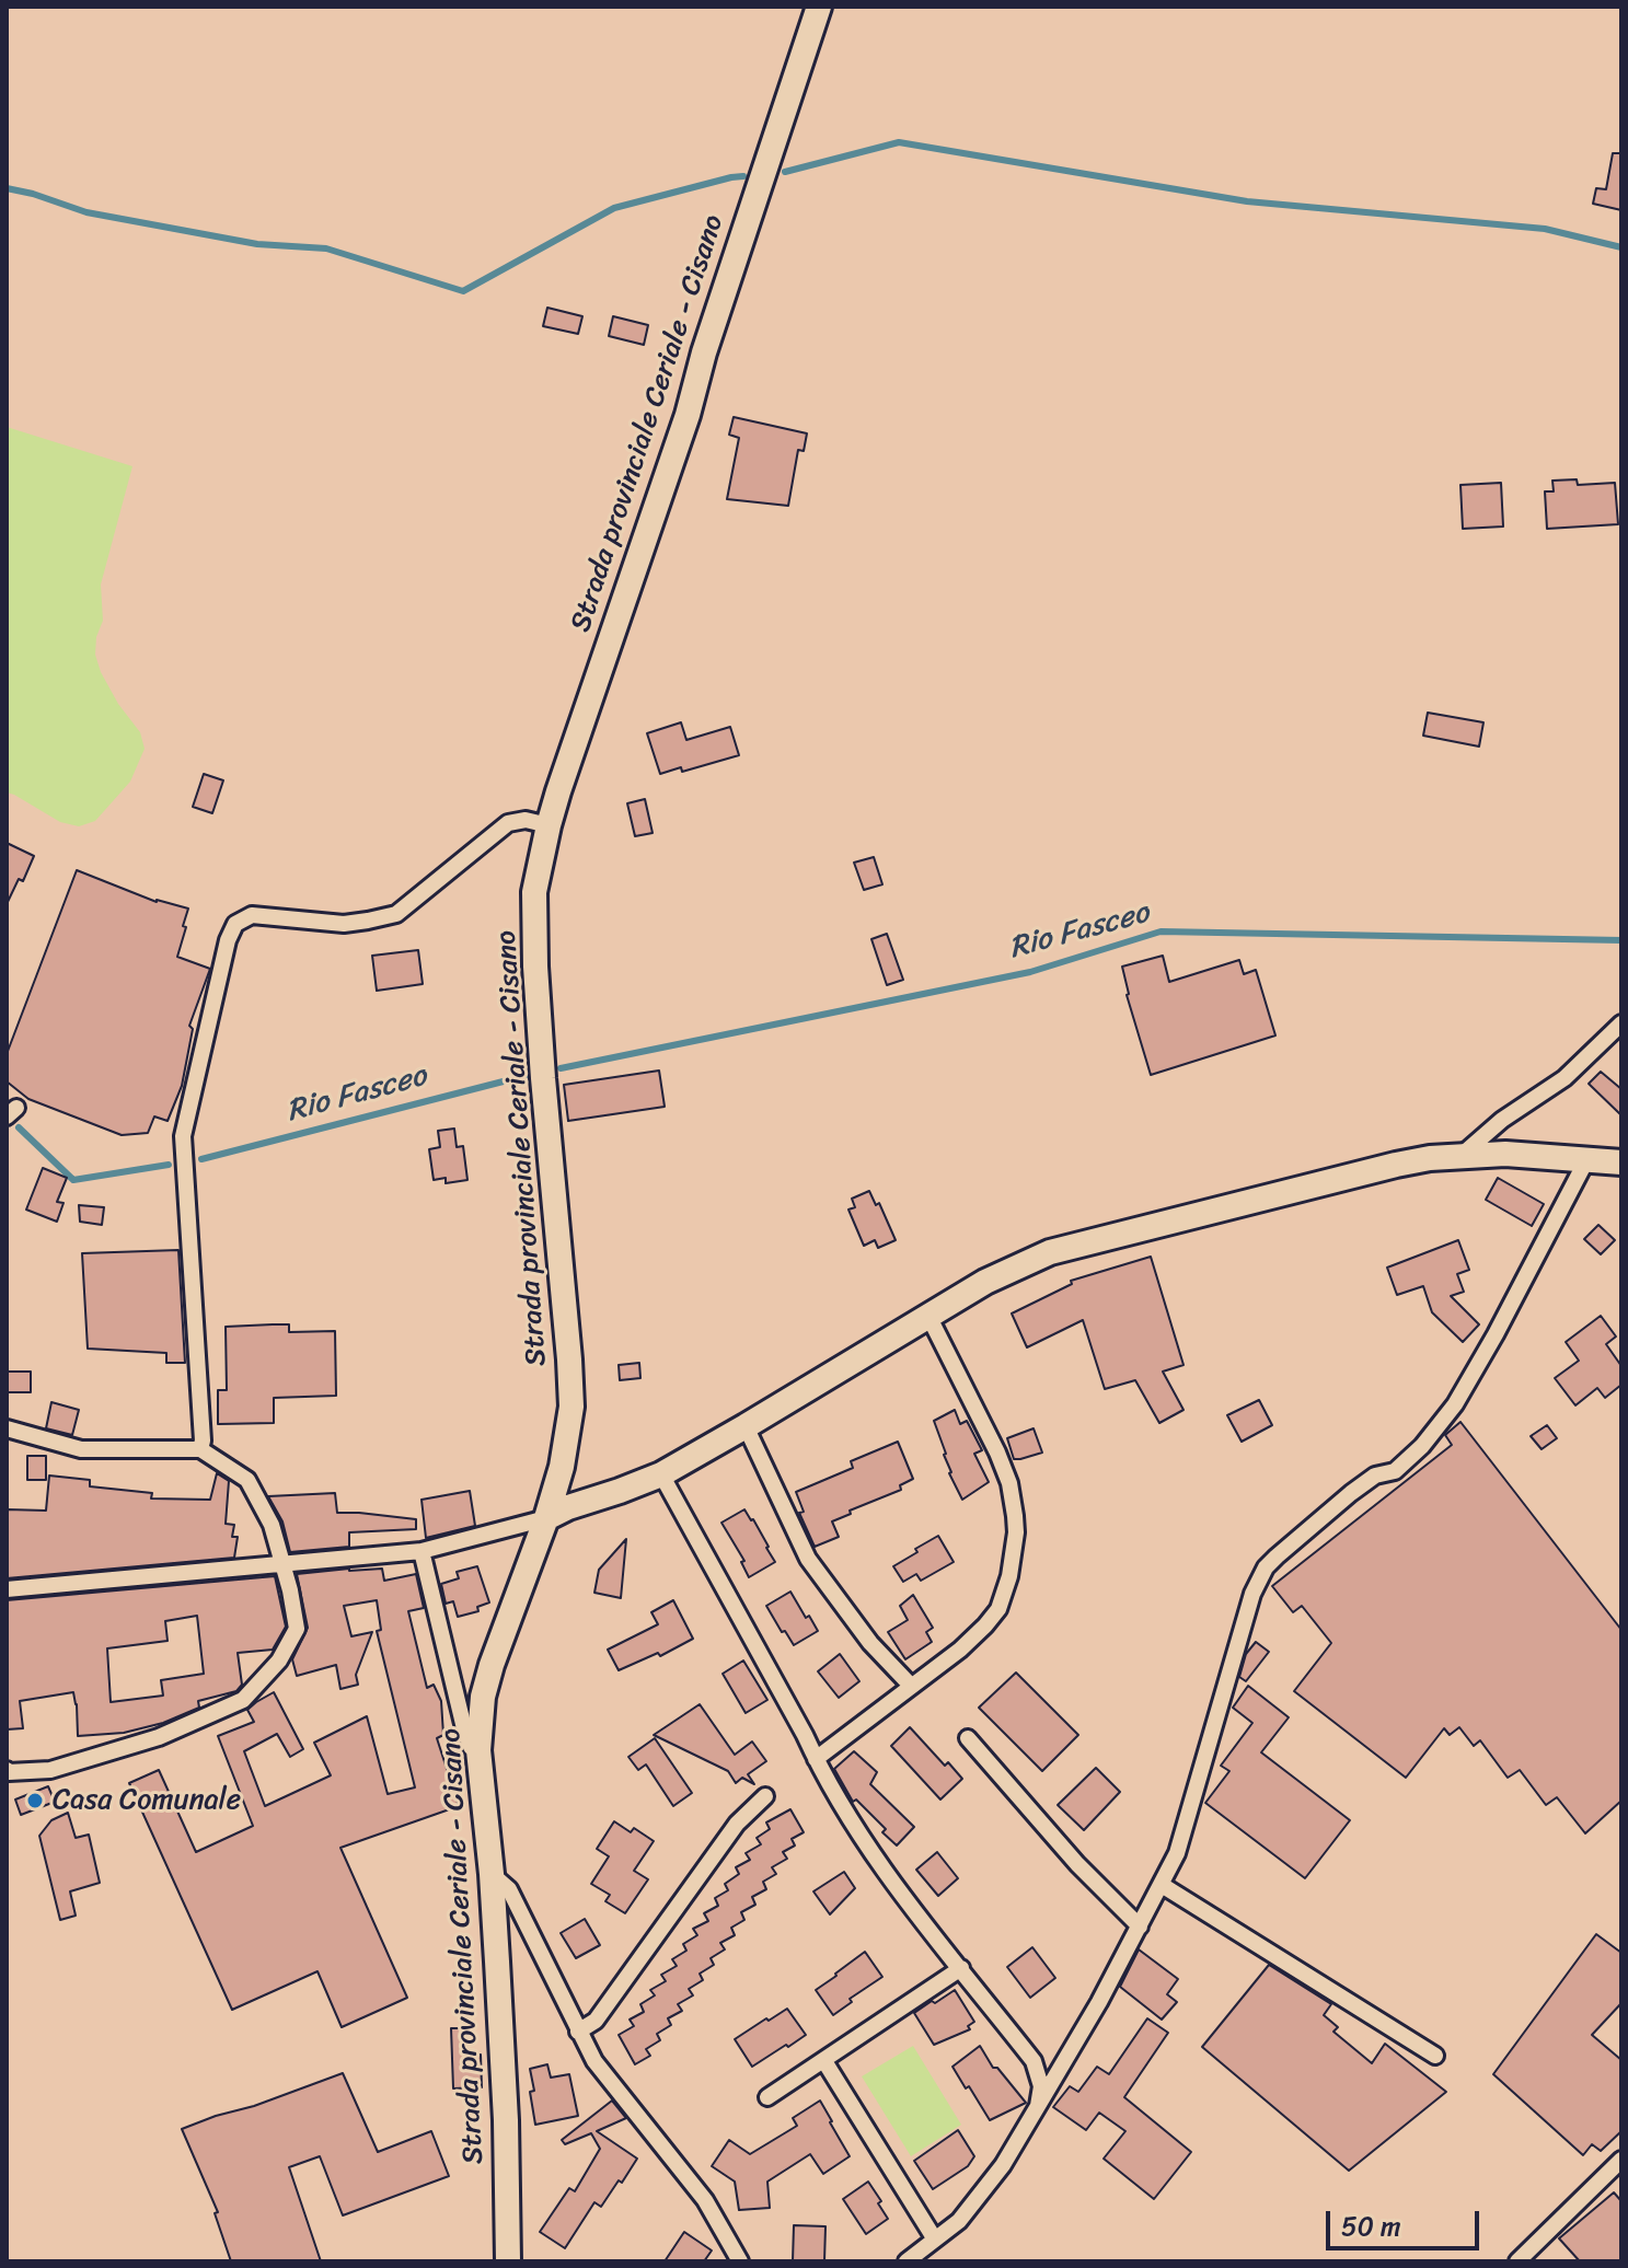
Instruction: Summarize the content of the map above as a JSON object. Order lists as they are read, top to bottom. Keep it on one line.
{"streets":{"main road":["Strada provinciale Ceriale - Cisano"]},"water":["Rio Fasceo"],"places":["Casa Comunale"],"scale_bar":"50 m"}
